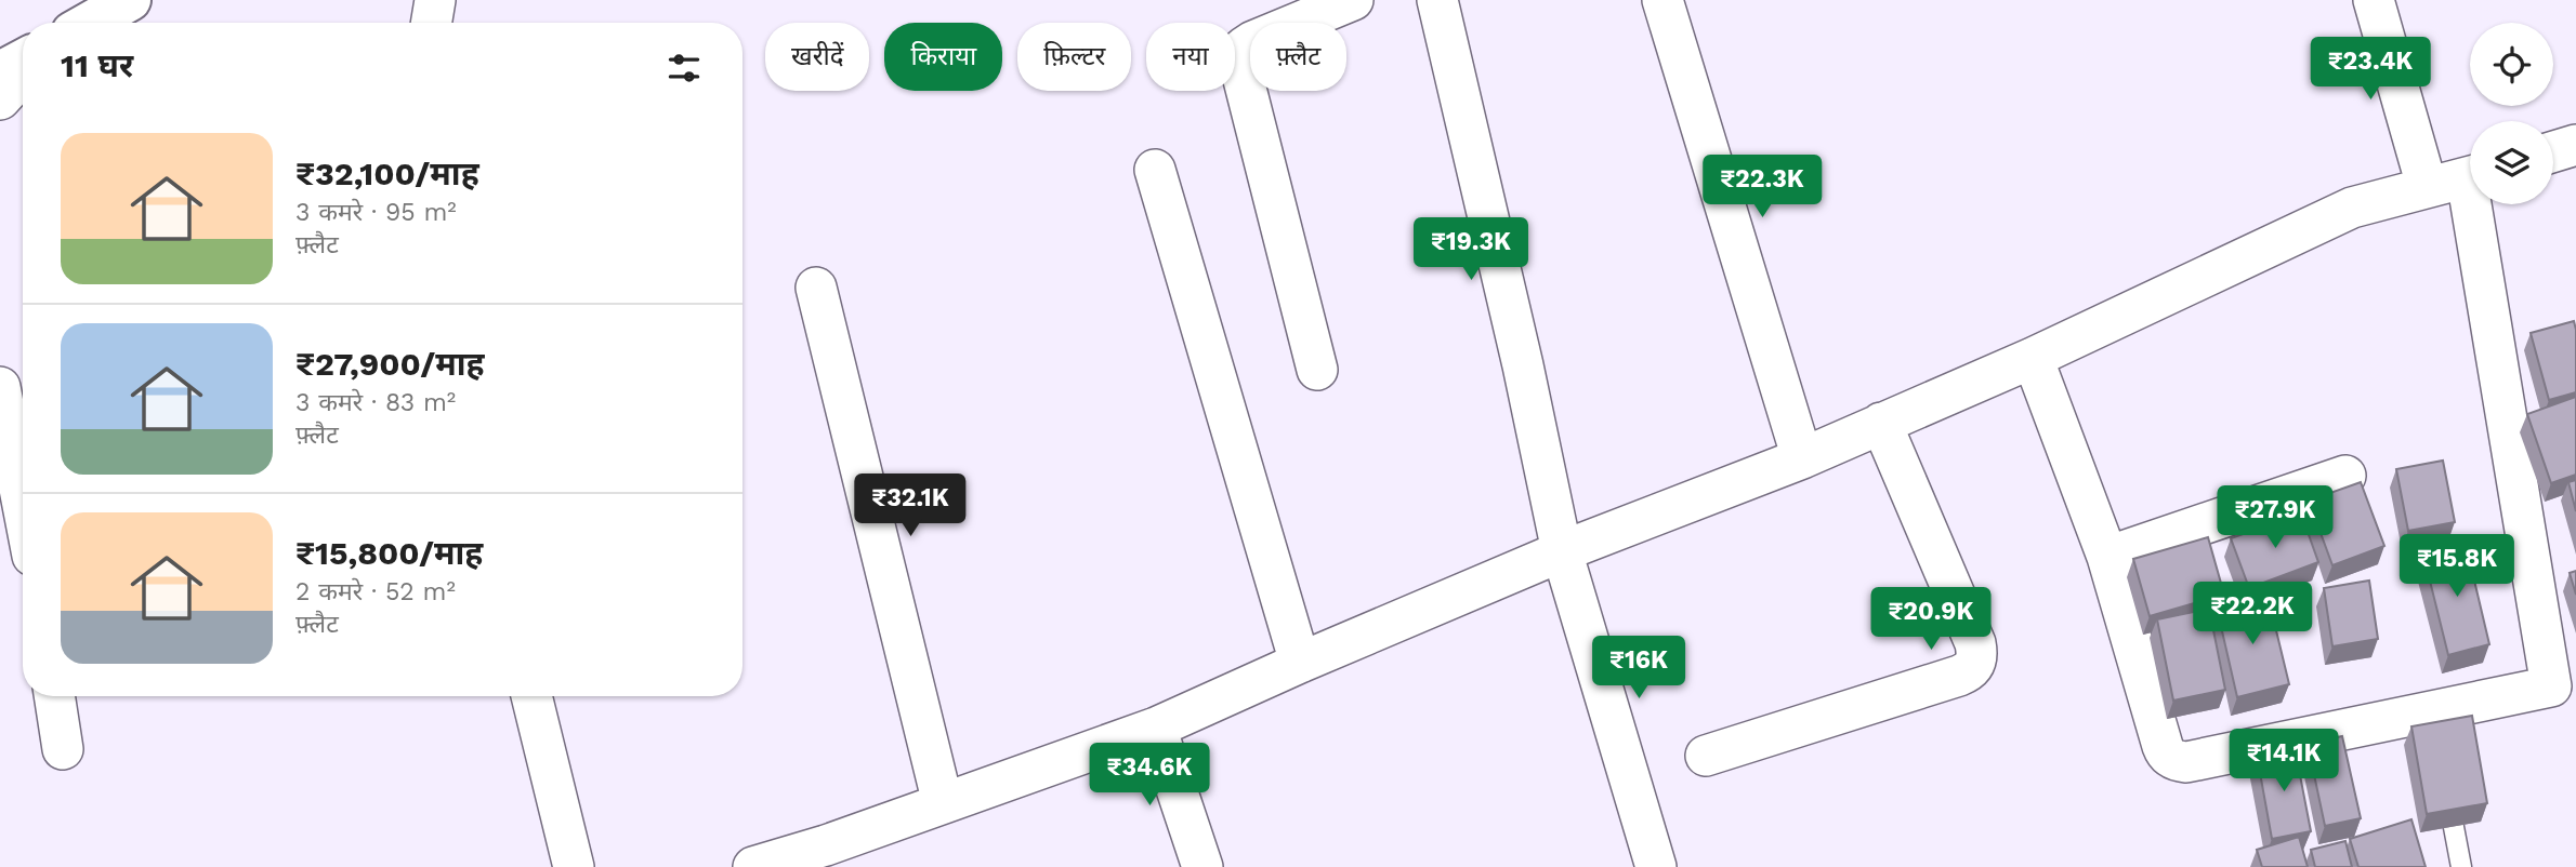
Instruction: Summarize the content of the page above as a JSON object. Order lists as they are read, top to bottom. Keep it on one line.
{"page":{"chip":["खरीदें","किराया","फ़िल्टर","नया","फ़्लैट"],"heading":"11 घर","price":["₹23.4K","₹22.3K","₹19.3K","₹32.1K","₹27.9K","₹15.8K","₹22.2K","₹20.9K","₹16K","₹14.1K","₹34.6K"],"list":[{"name":"₹32,100/माह","note":"3 कमरे · 95 m² · फ़्लैट"},{"name":"₹27,900/माह","note":"3 कमरे · 83 m² · फ़्लैट"},{"name":"₹15,800/माह","note":"2 कमरे · 52 m² · फ़्लैट"}]}}
